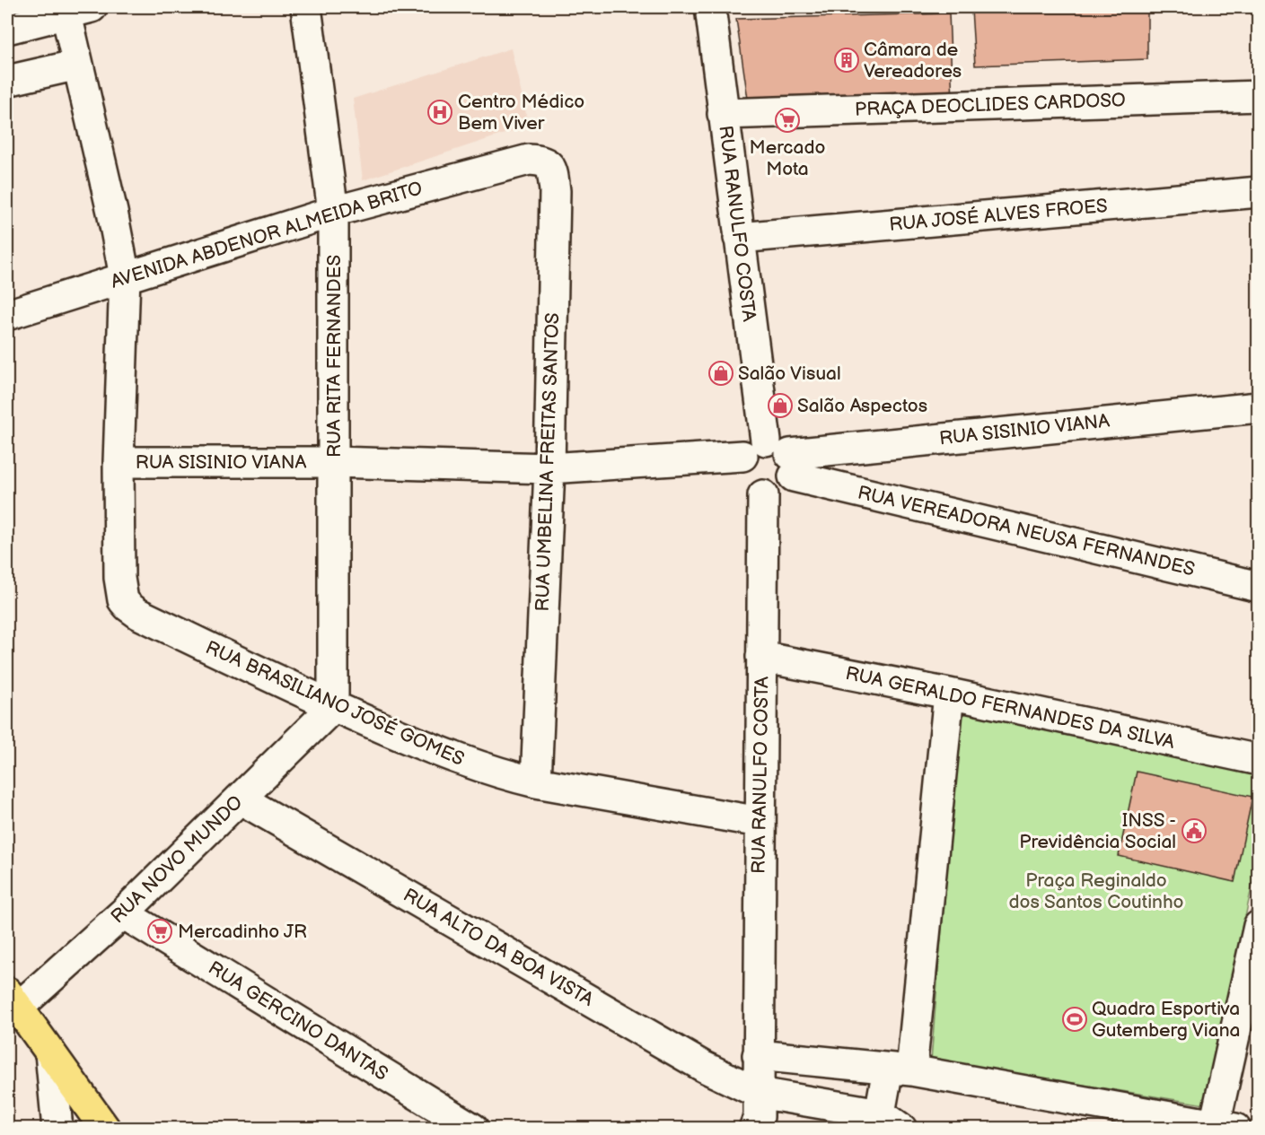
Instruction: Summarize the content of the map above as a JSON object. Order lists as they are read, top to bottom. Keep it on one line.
{"streets":{"street":["PRAÇA DEOCLIDES CARDOSO","RUA JOSÉ ALVES FROES","RUA RANULFO COSTA","AVENIDA ABDENOR ALMEIDA BRITO","RUA RITA FERNANDES","RUA SISINIO VIANA","RUA UMBELINA FREITAS SANTOS","RUA VEREADORA NEUSA FERNANDES","RUA BRASILIANO JOSÉ GOMES","RUA GERALDO FERNANDES DA SILVA","RUA NOVO MUNDO","RUA ALTO DA BOA VISTA","RUA GERCINO DANTAS"]},"crossings":[["PRAÇA DEOCLIDES CARDOSO","RUA RANULFO COSTA"],["RUA JOSÉ ALVES FROES","RUA RANULFO COSTA"],["RUA RANULFO COSTA","RUA SISINIO VIANA"],["RUA RANULFO COSTA","RUA VEREADORA NEUSA FERNANDES"],["RUA RANULFO COSTA","RUA BRASILIANO JOSÉ GOMES"],["RUA RANULFO COSTA","RUA GERALDO FERNANDES DA SILVA"],["RUA RANULFO COSTA","RUA ALTO DA BOA VISTA"],["AVENIDA ABDENOR ALMEIDA BRITO","RUA RITA FERNANDES"],["AVENIDA ABDENOR ALMEIDA BRITO","RUA UMBELINA FREITAS SANTOS"],["RUA RITA FERNANDES","RUA SISINIO VIANA"],["RUA RITA FERNANDES","RUA BRASILIANO JOSÉ GOMES"],["RUA RITA FERNANDES","RUA NOVO MUNDO"],["RUA SISINIO VIANA","RUA UMBELINA FREITAS SANTOS"],["RUA SISINIO VIANA","RUA VEREADORA NEUSA FERNANDES"],["RUA SISINIO VIANA","RUA BRASILIANO JOSÉ GOMES"],["RUA UMBELINA FREITAS SANTOS","RUA BRASILIANO JOSÉ GOMES"],["RUA BRASILIANO JOSÉ GOMES","RUA NOVO MUNDO"],["RUA NOVO MUNDO","RUA ALTO DA BOA VISTA"],["RUA NOVO MUNDO","RUA GERCINO DANTAS"]],"parks":["Praça Reginaldo dos Santos Coutinho"],"places":{"building":["Câmara de Vereadores"],"hospital":["Centro Médico Bem Viver"],"supermarket":["Mercado Mota","Mercadinho JR"],"shop":["Salão Visual","Salão Aspectos"],"public building":["INSS - Previdência Social"],"sports":["Quadra Esportiva Gutemberg Viana"]}}
